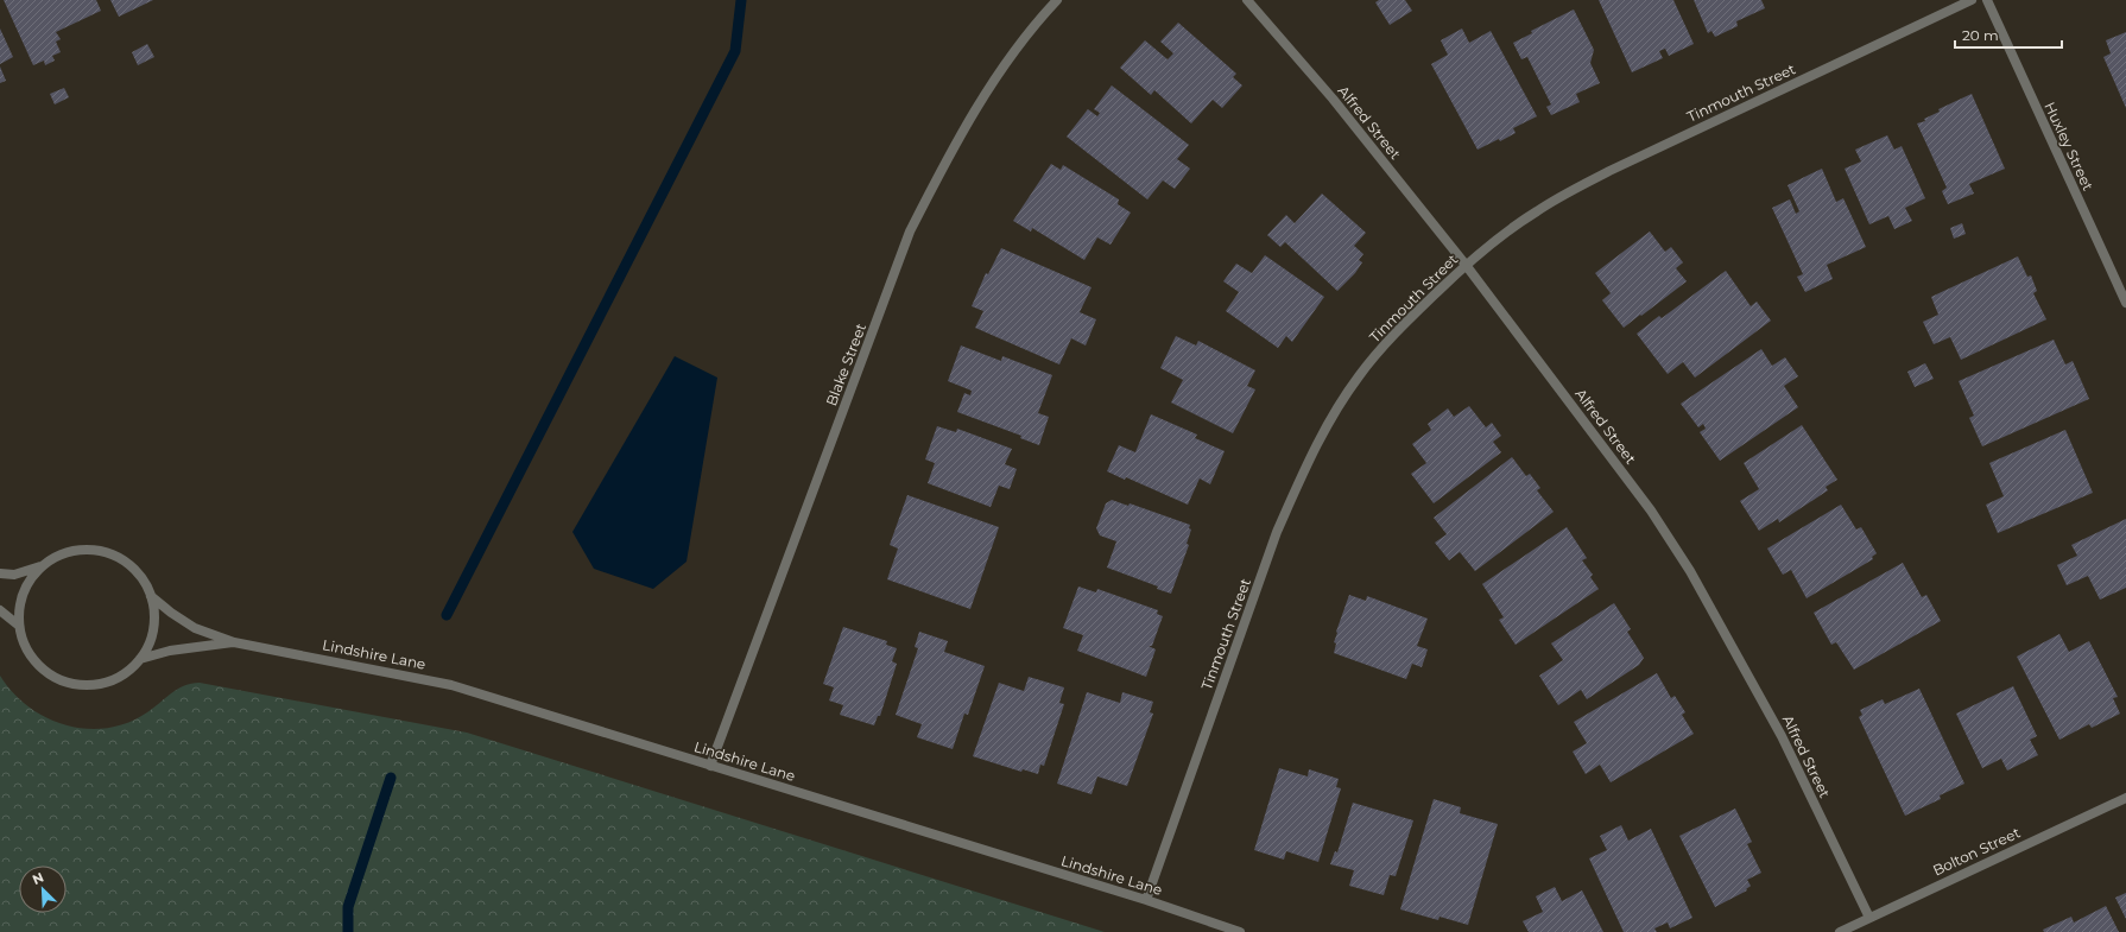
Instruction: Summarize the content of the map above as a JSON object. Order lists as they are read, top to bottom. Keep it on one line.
{"streets":{"street":["Tinmouth Street","Alfred Street","Huxley Street","Blake Street","Lindshire Lane","Bolton Street"]},"crossings":[["Tinmouth Street","Alfred Street"],["Tinmouth Street","Lindshire Lane"],["Alfred Street","Bolton Street"],["Blake Street","Lindshire Lane"]],"scale_bar":"20 m","north":"top left"}
